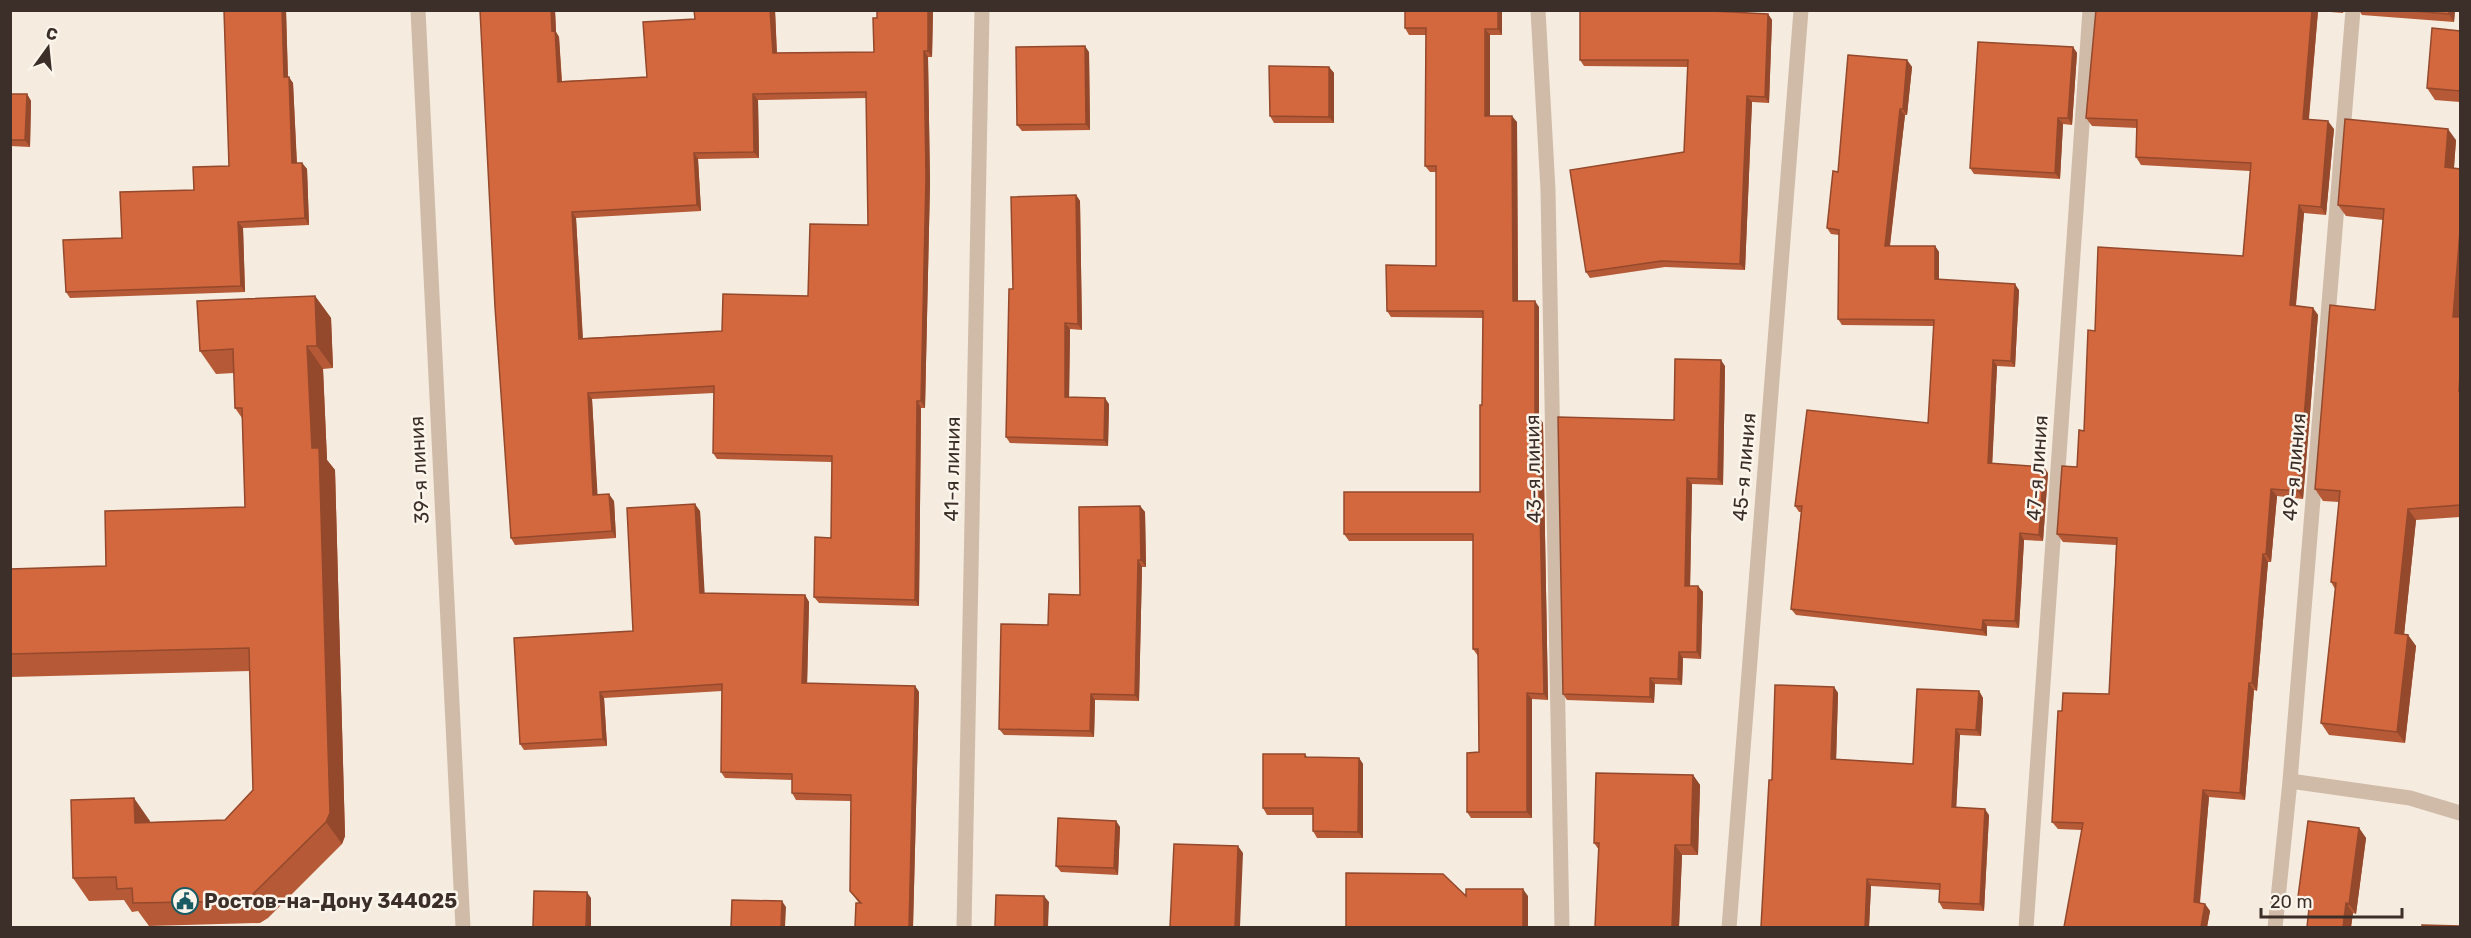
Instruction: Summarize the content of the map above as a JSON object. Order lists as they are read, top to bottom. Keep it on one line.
{"streets":{"street":["45-я линия","49-я линия","47-я линия","41-я линия","43-я линия","39-я линия"]},"places":{"public building":["Ростов-на-Дону 344025"]},"scale_bar":"20 m","north":"top"}
